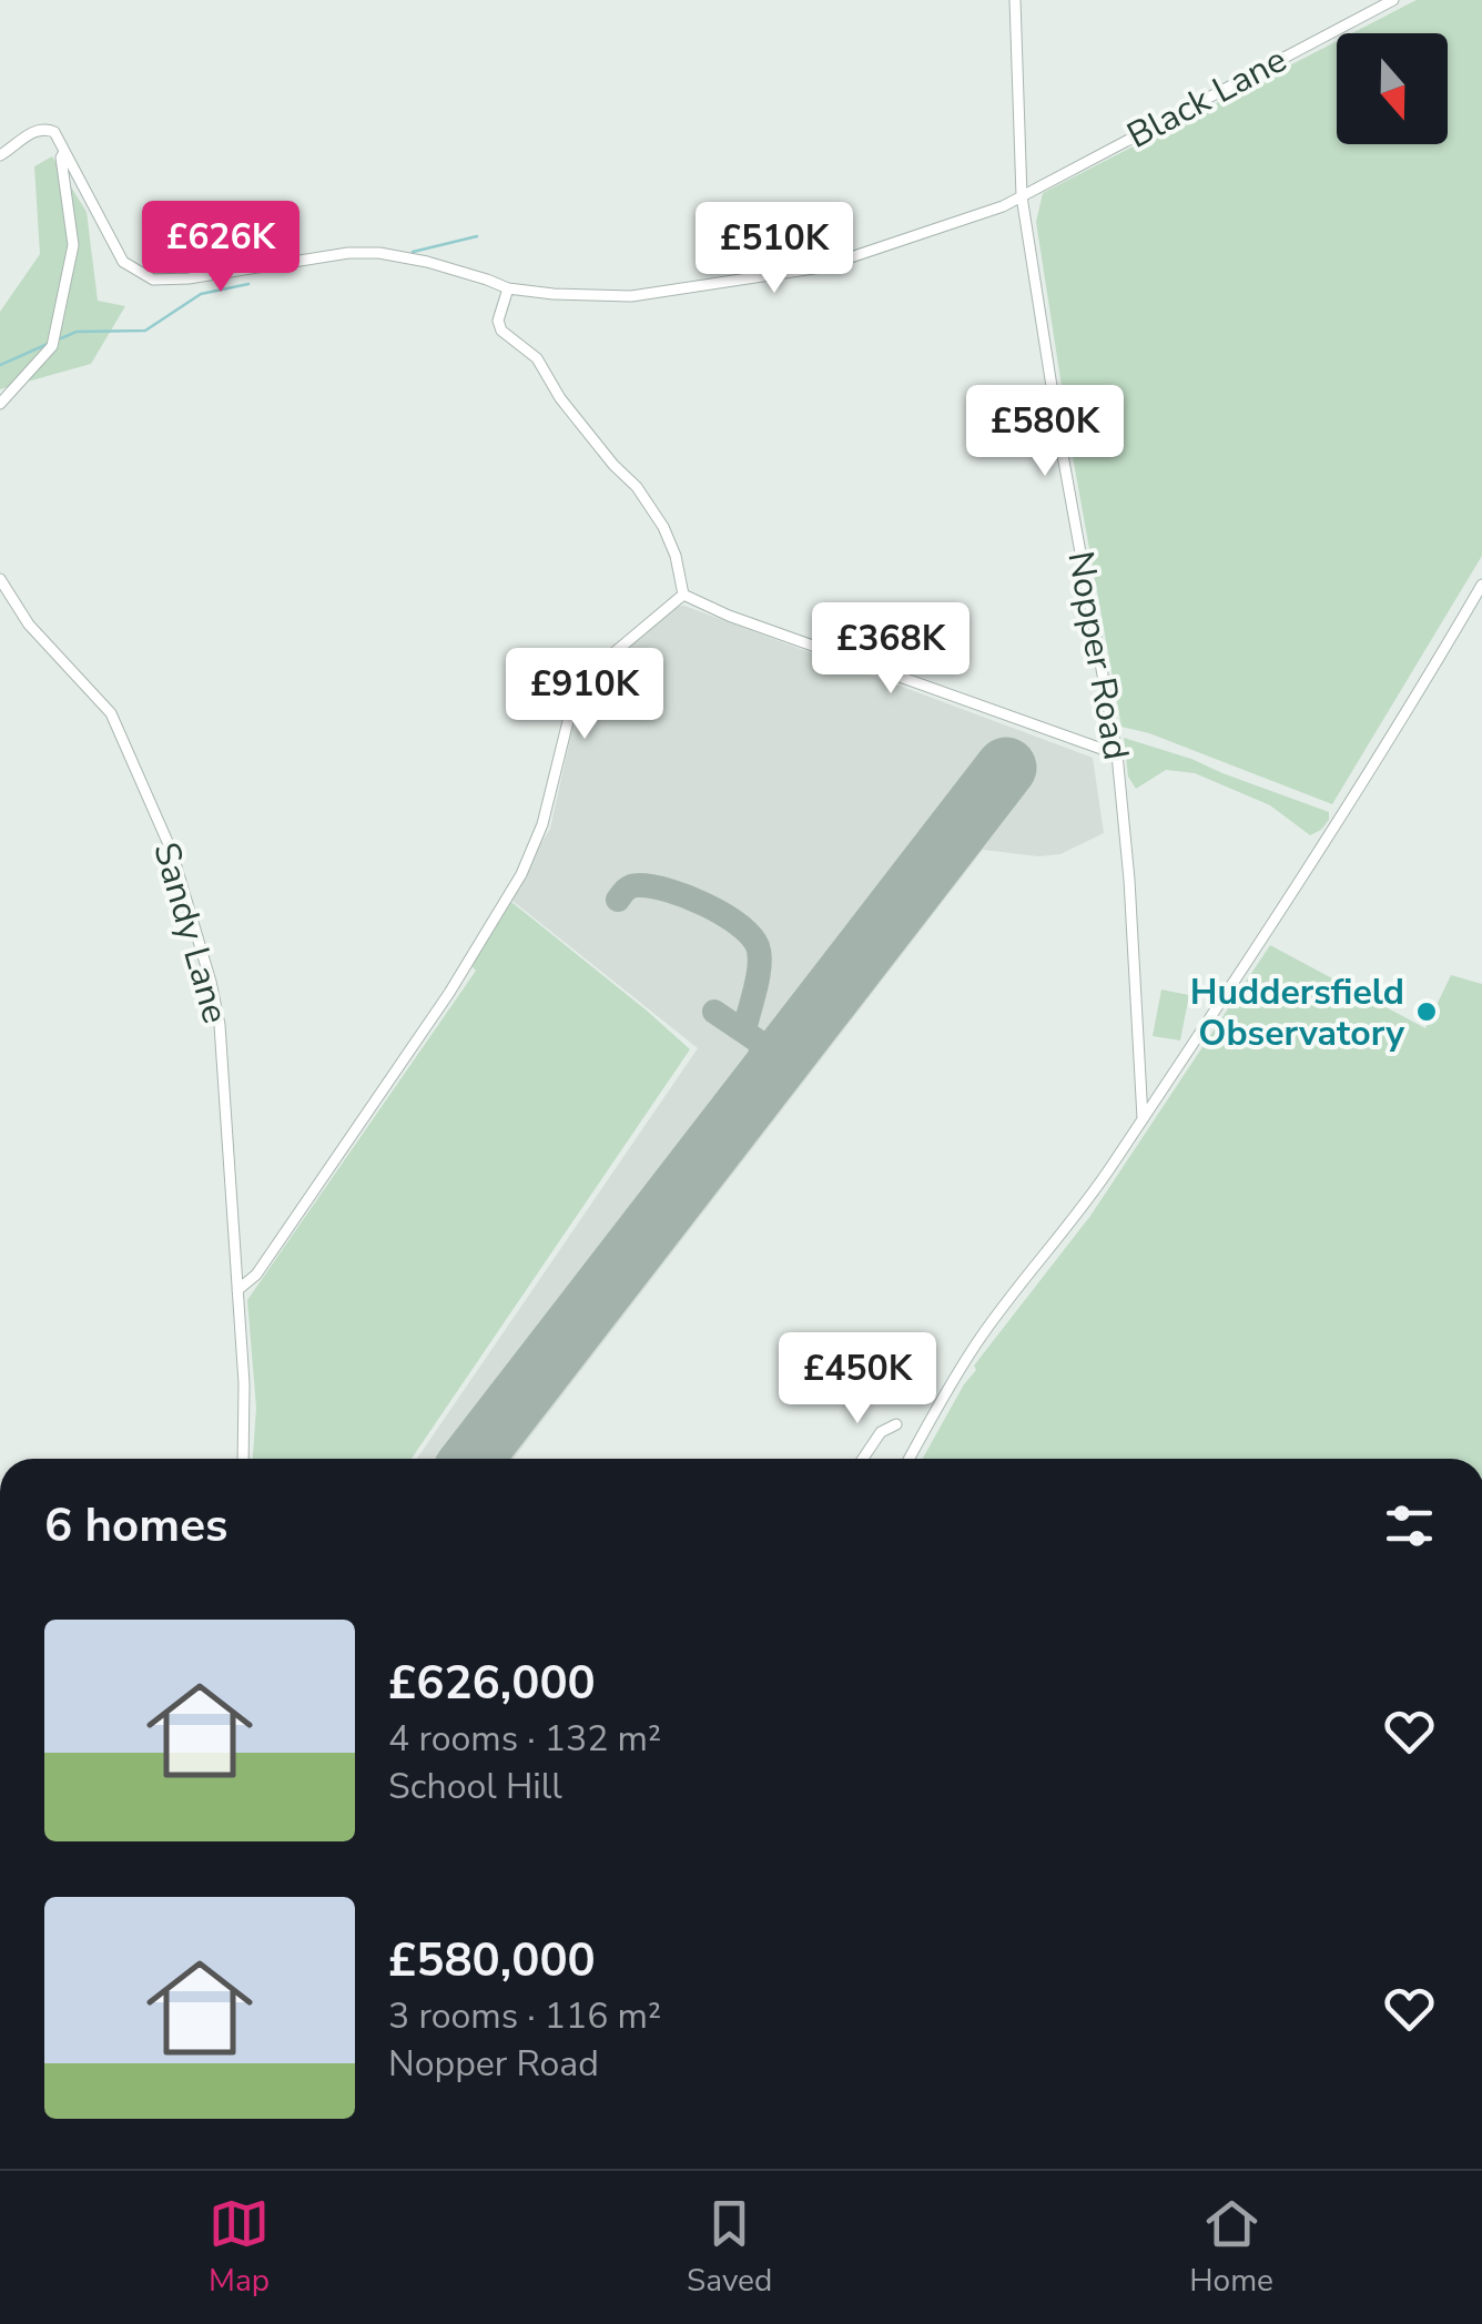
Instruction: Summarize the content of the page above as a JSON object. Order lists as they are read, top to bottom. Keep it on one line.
{"streets":{"street":["Black Lane","Nopper Road","Sandy Lane"]},"crossings":[["Black Lane","Nopper Road"]],"places":["Huddersfield Observatory"],"north":"bottom","page":{"price":["£626K","£510K","£580K","£368K","£910K","£450K"],"heading":"6 homes","list":[{"name":"£626,000","note":"4 rooms · 132 m² · School Hill"},{"name":"£580,000","note":"3 rooms · 116 m² · Nopper Road"}],"tabs":["Map","Saved","Home"]}}
